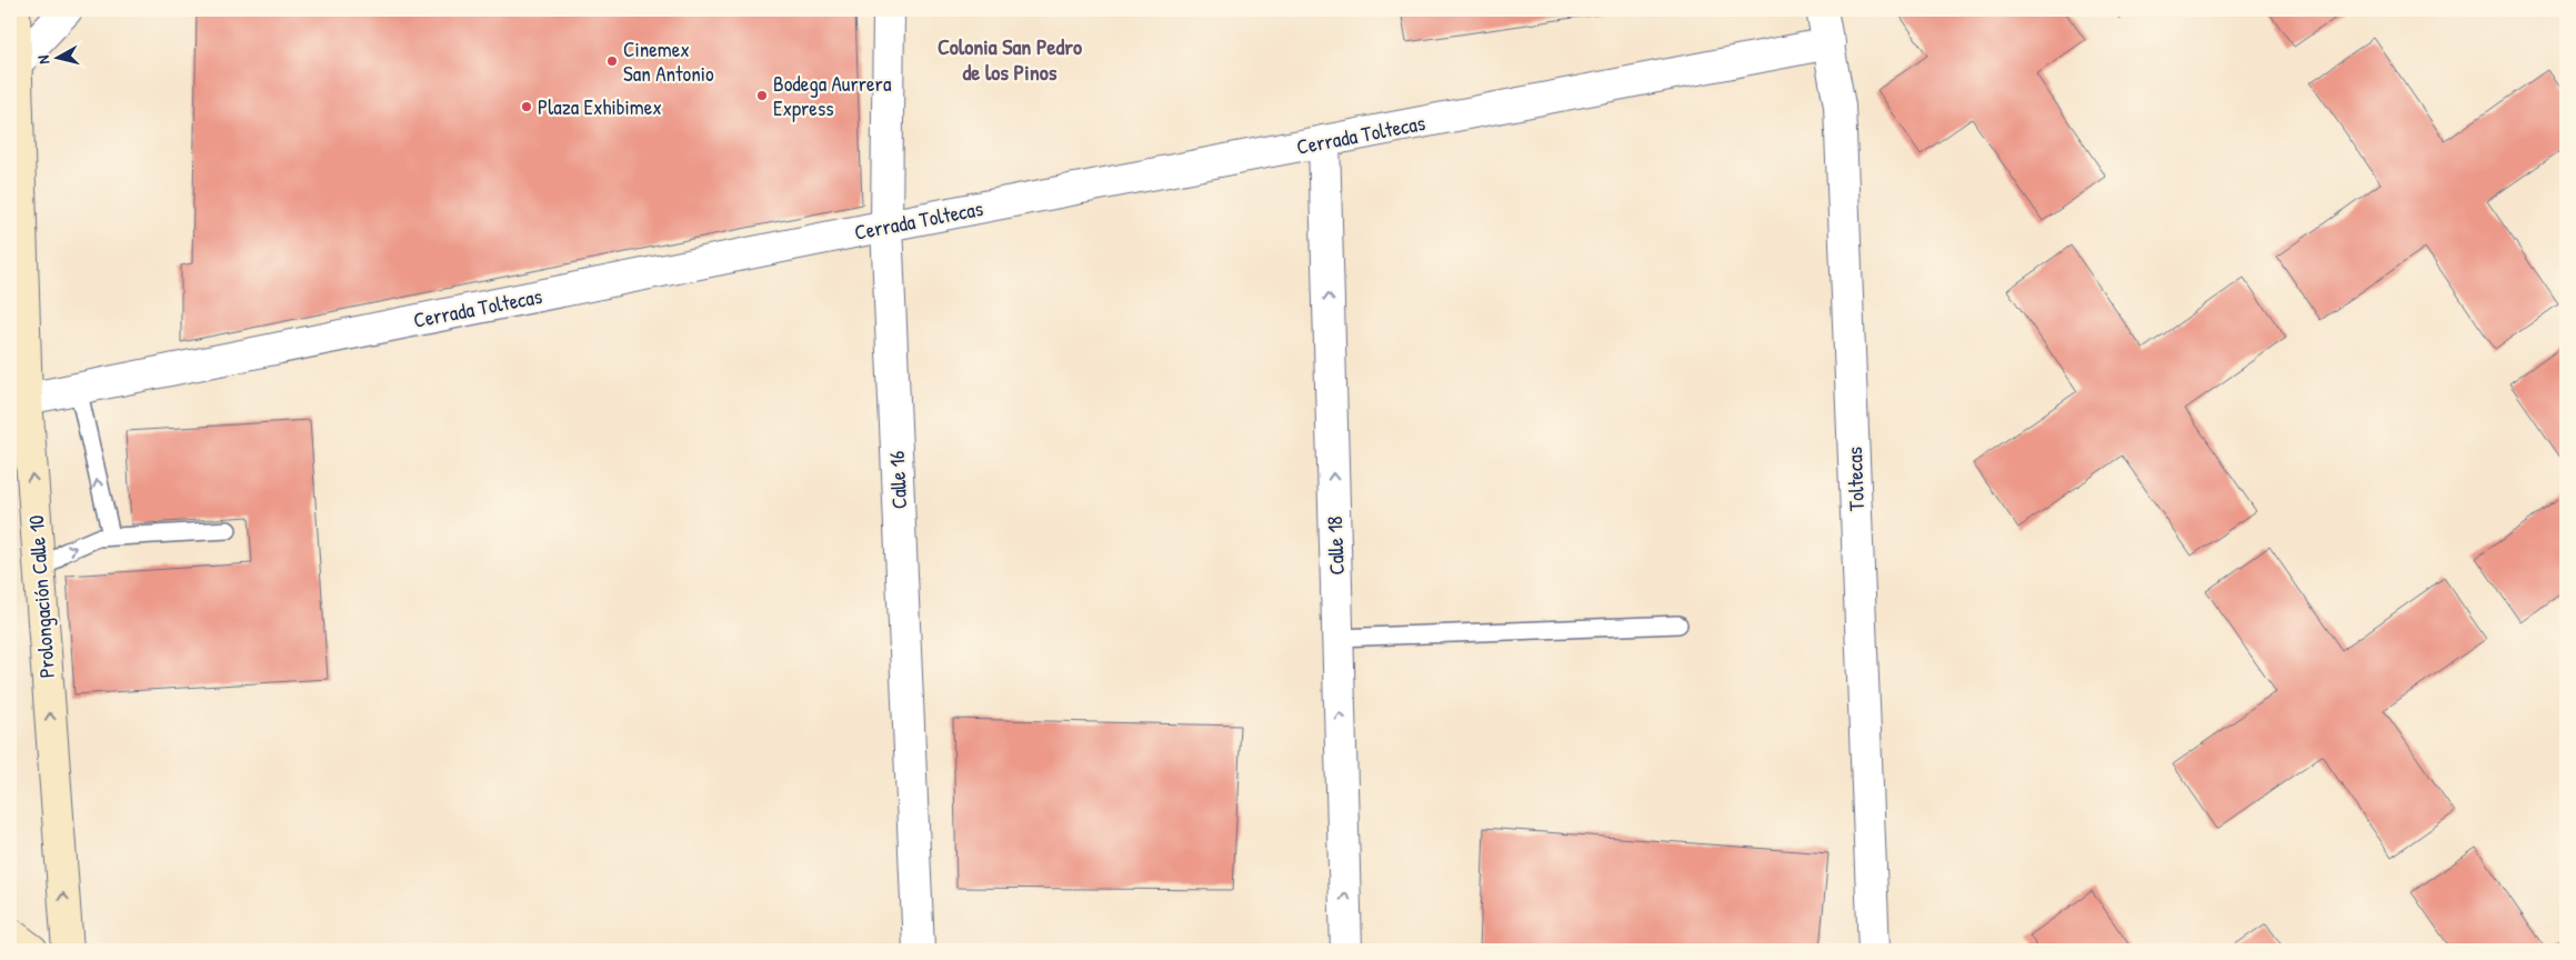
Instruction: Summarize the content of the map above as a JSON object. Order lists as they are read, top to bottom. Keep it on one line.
{"streets":{"street":["Cerrada Toltecas","Toltecas","Calle 16","Calle 18","Prolongación Calle 10"]},"crossings":[["Cerrada Toltecas","Toltecas"],["Cerrada Toltecas","Calle 16"],["Cerrada Toltecas","Calle 18"],["Cerrada Toltecas","Prolongación Calle 10"]],"one_way":["Calle 18","Prolongación Calle 10"],"districts":["Colonia San Pedro de los Pinos"],"places":["Cinemex San Antonio","Bodega Aurrera Express","Plaza Exhibimex"],"north":"left"}
